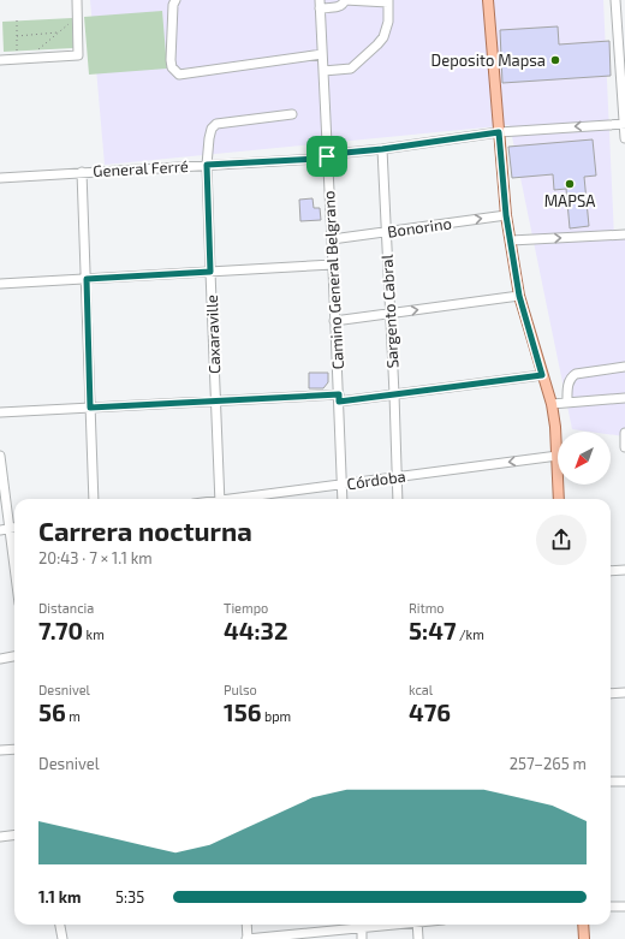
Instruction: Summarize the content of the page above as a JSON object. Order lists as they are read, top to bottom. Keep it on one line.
{"streets":{"street":["General Ferré","Bonorino","Camino General Belgrano","Sargento Cabral","Caxaraville","Córdoba"]},"crossings":[["General Ferré","Camino General Belgrano"],["General Ferré","Sargento Cabral"],["General Ferré","Caxaraville"],["Bonorino","Camino General Belgrano"],["Bonorino","Sargento Cabral"],["Camino General Belgrano","Córdoba"],["Sargento Cabral","Córdoba"]],"one_way":["Bonorino","Córdoba"],"places":["Deposito Mapsa","MAPSA"],"north":"bottom left","page":{"heading":["Carrera nocturna","20:43 · 7 × 1.1 km"],"stats":[["Distancia","7.70 km"],["Tiempo","44:32"],["Ritmo","5:47 /km"],["Desnivel","56 m"],["Pulso","156 bpm"],["kcal","476"]],"chart":["Desnivel","257–265 m"],"list":[{"name":"1.1 km","note":"5:35"}]}}
